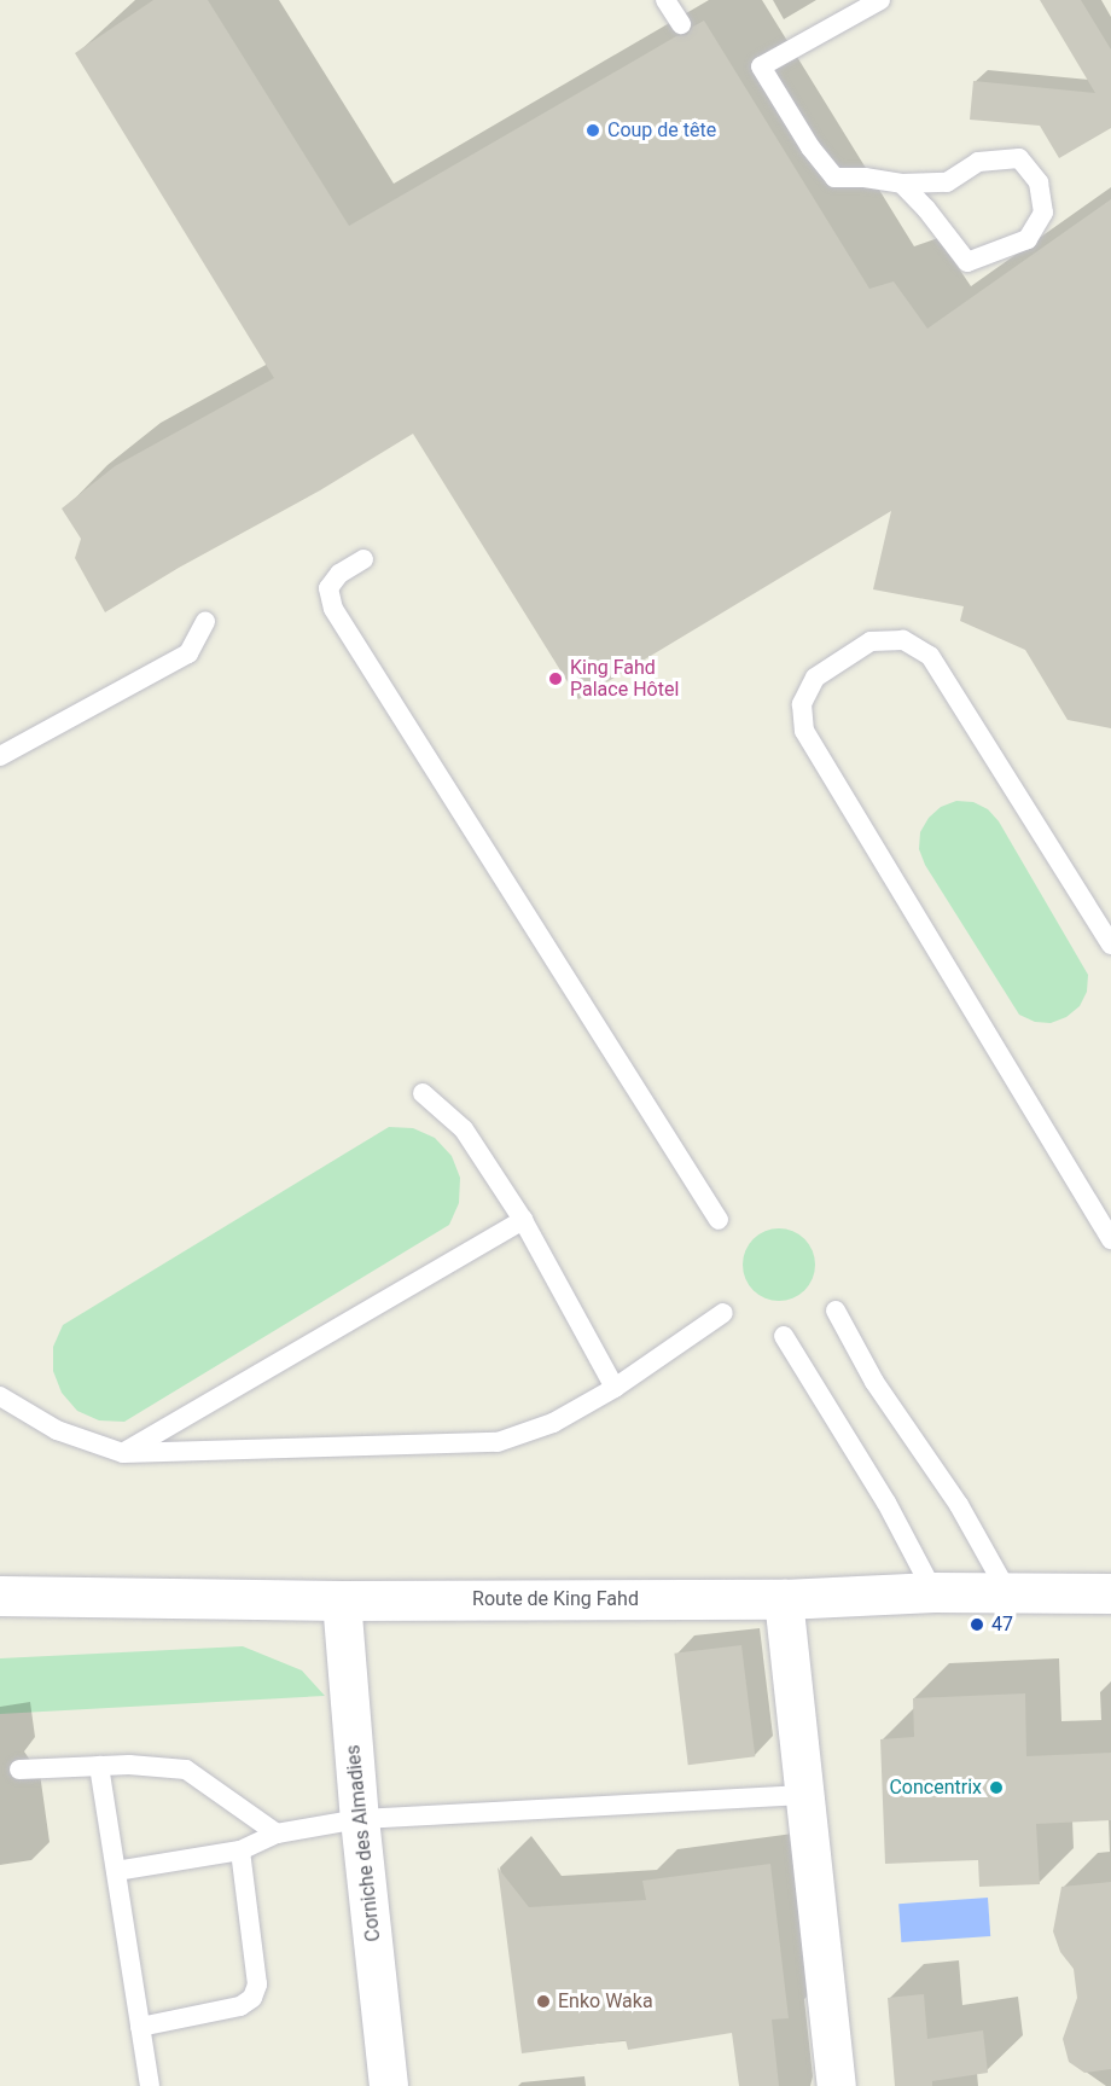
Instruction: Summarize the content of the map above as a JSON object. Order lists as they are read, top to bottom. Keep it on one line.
{"streets":{"street":["Route de King Fahd","Corniche des Almadies"]},"crossings":[["Route de King Fahd","Corniche des Almadies"]],"places":["Coup de tête","King Fahd Palace Hôtel","47","Concentrix","Enko Waka"]}
